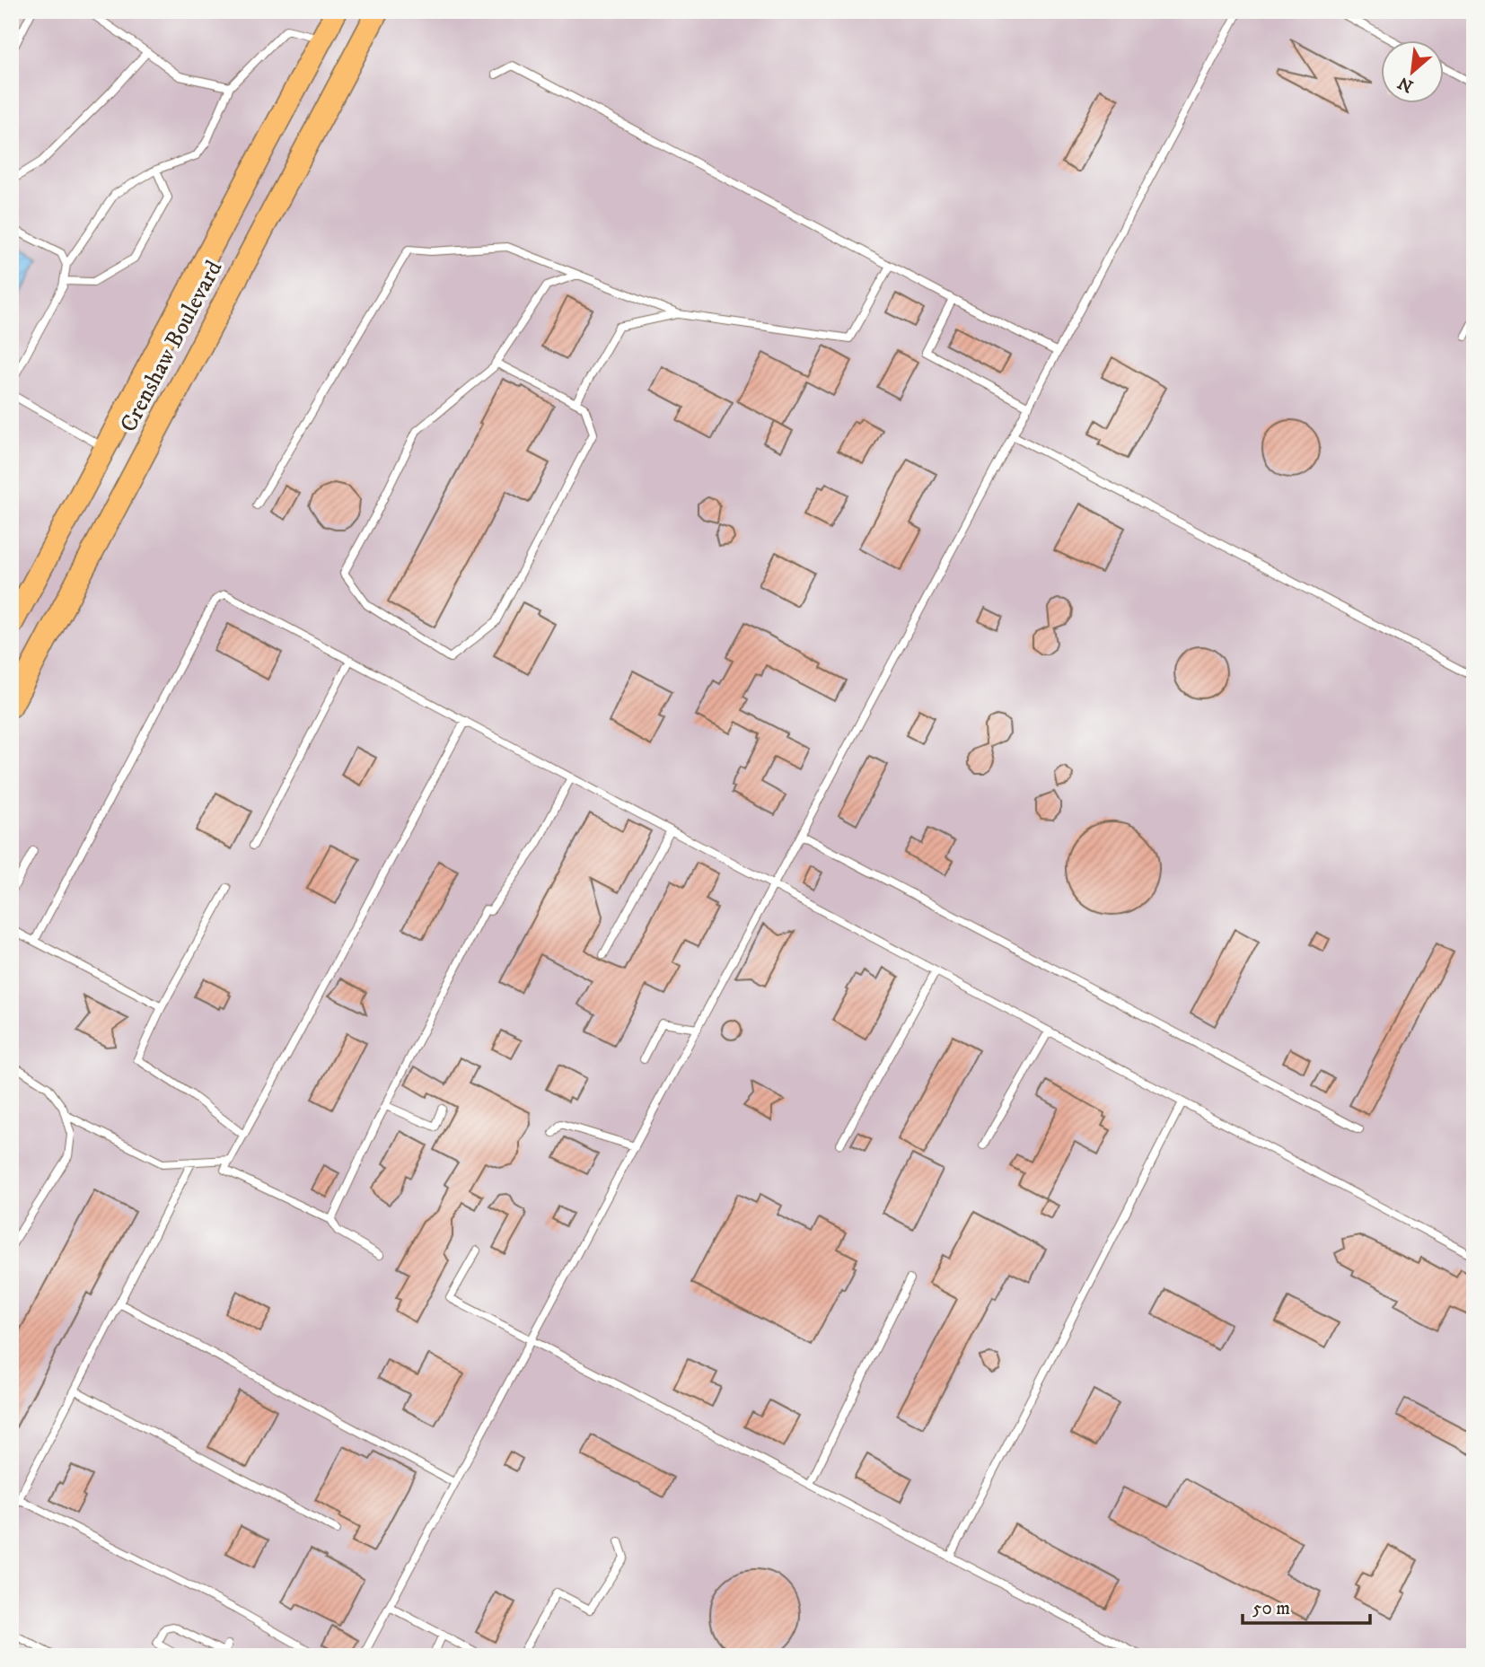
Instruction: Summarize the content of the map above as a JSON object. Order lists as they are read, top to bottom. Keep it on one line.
{"streets":{"main road":["Crenshaw Boulevard"]},"scale_bar":"50 m","north":"bottom left"}
